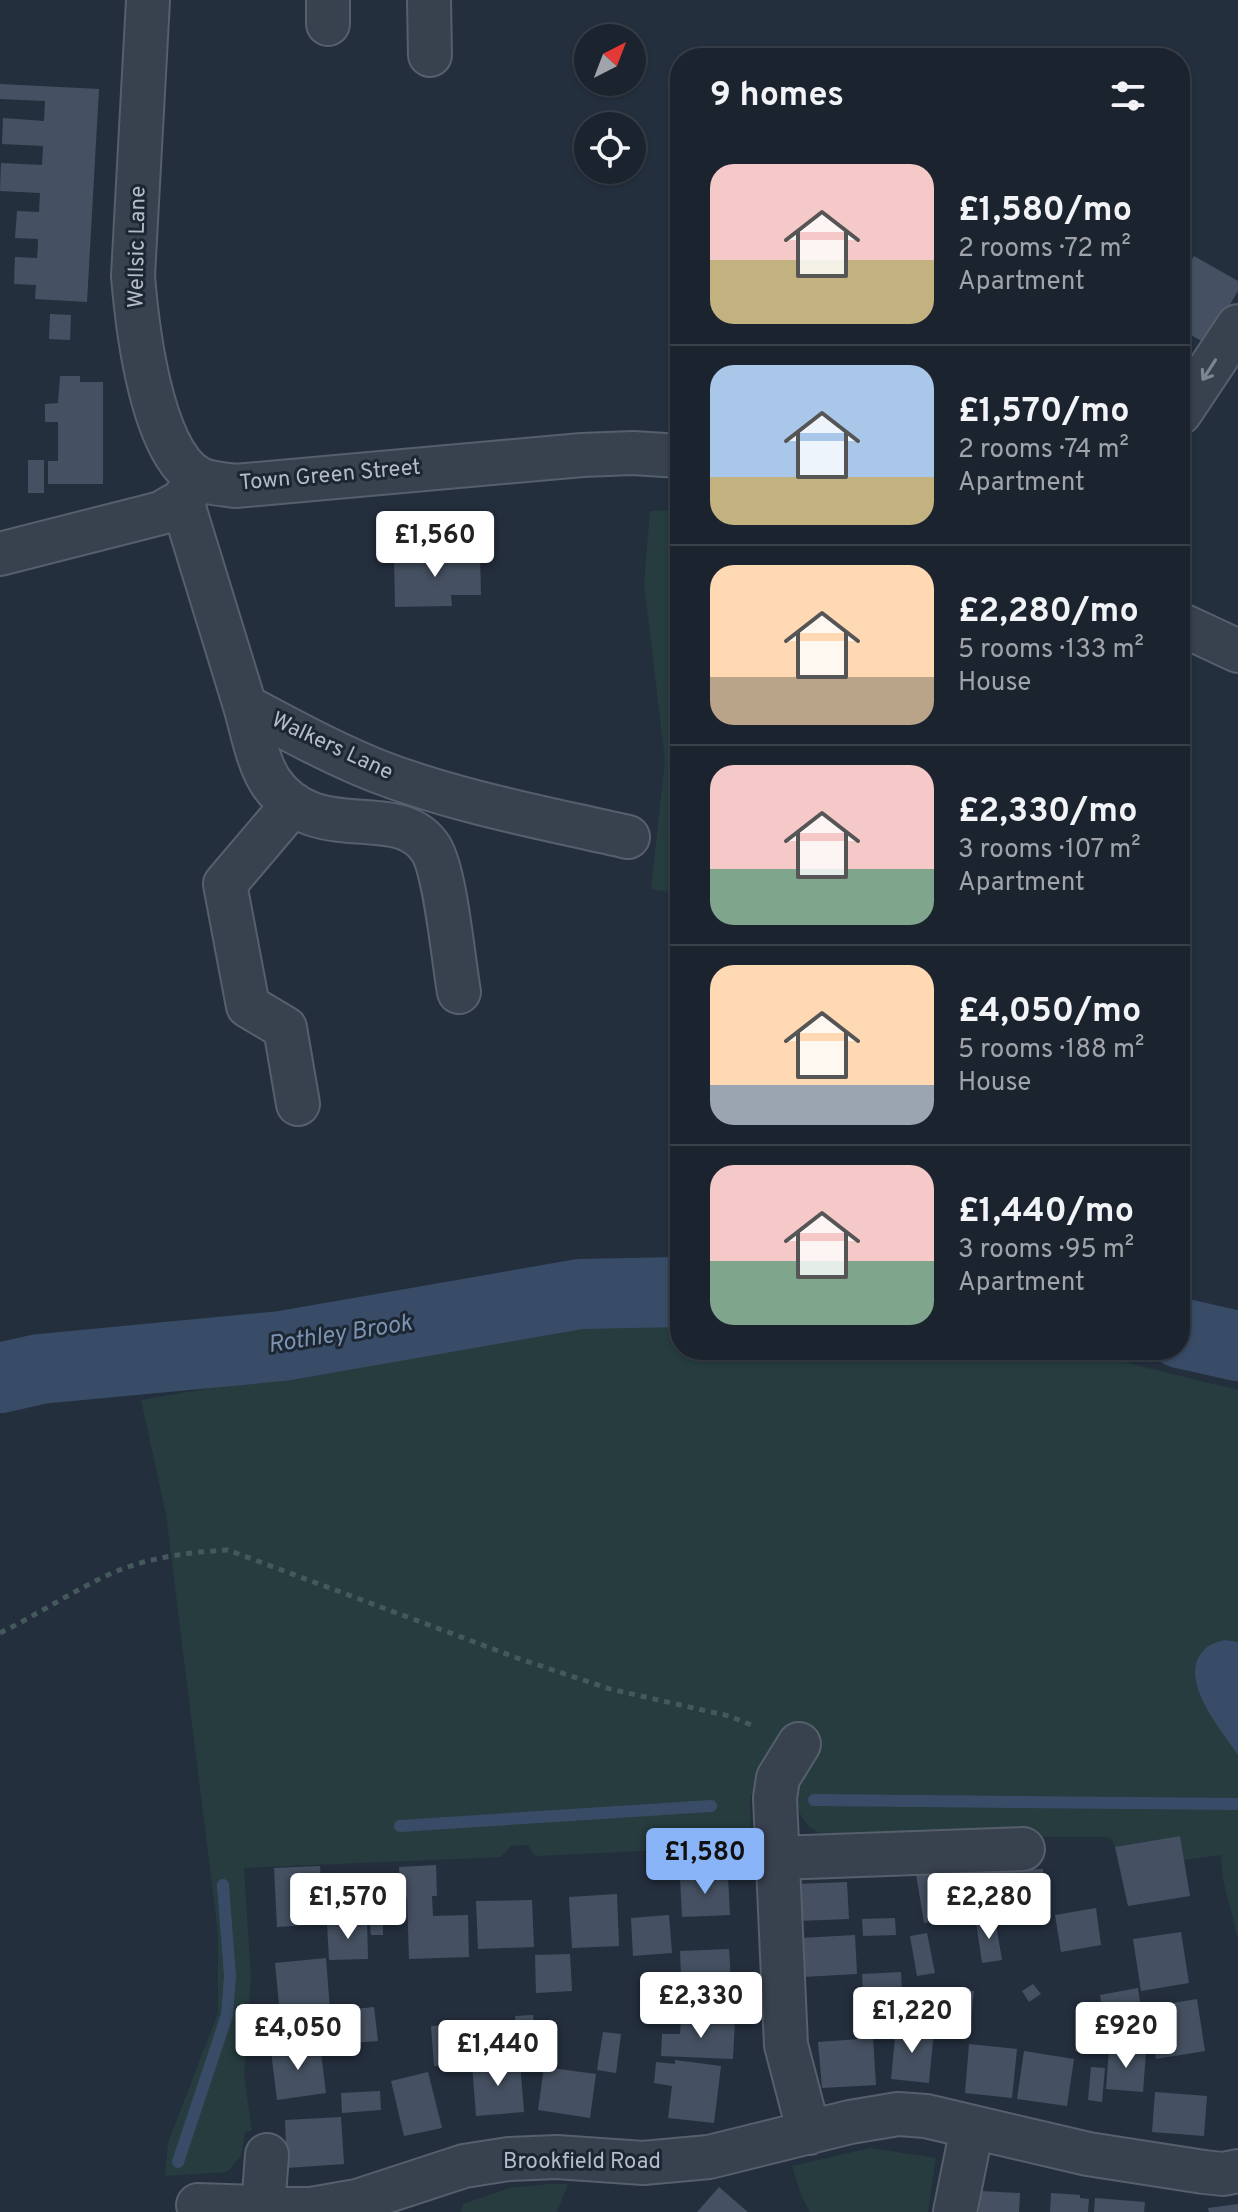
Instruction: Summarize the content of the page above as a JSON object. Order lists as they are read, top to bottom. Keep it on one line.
{"streets":{"street":["Wellsic Lane","Town Green Street","Walkers Lane","Brookfield Road"]},"crossings":[["Wellsic Lane","Town Green Street"],["Wellsic Lane","Walkers Lane"],["Town Green Street","Walkers Lane"]],"water":["Rothley Brook"],"north":"top right","page":{"heading":"9 homes","list":[{"name":"£1,580/mo","note":"2 rooms · 72 m² · Apartment"},{"name":"£1,570/mo","note":"2 rooms · 74 m² · Apartment"},{"name":"£2,280/mo","note":"5 rooms · 133 m² · House"},{"name":"£2,330/mo","note":"3 rooms · 107 m² · Apartment"},{"name":"£4,050/mo","note":"5 rooms · 188 m² · House"},{"name":"£1,440/mo","note":"3 rooms · 95 m² · Apartment"}],"price":["£1,560","£1,580","£1,570","£2,280","£2,330","£1,220","£920","£4,050","£1,440"]}}
